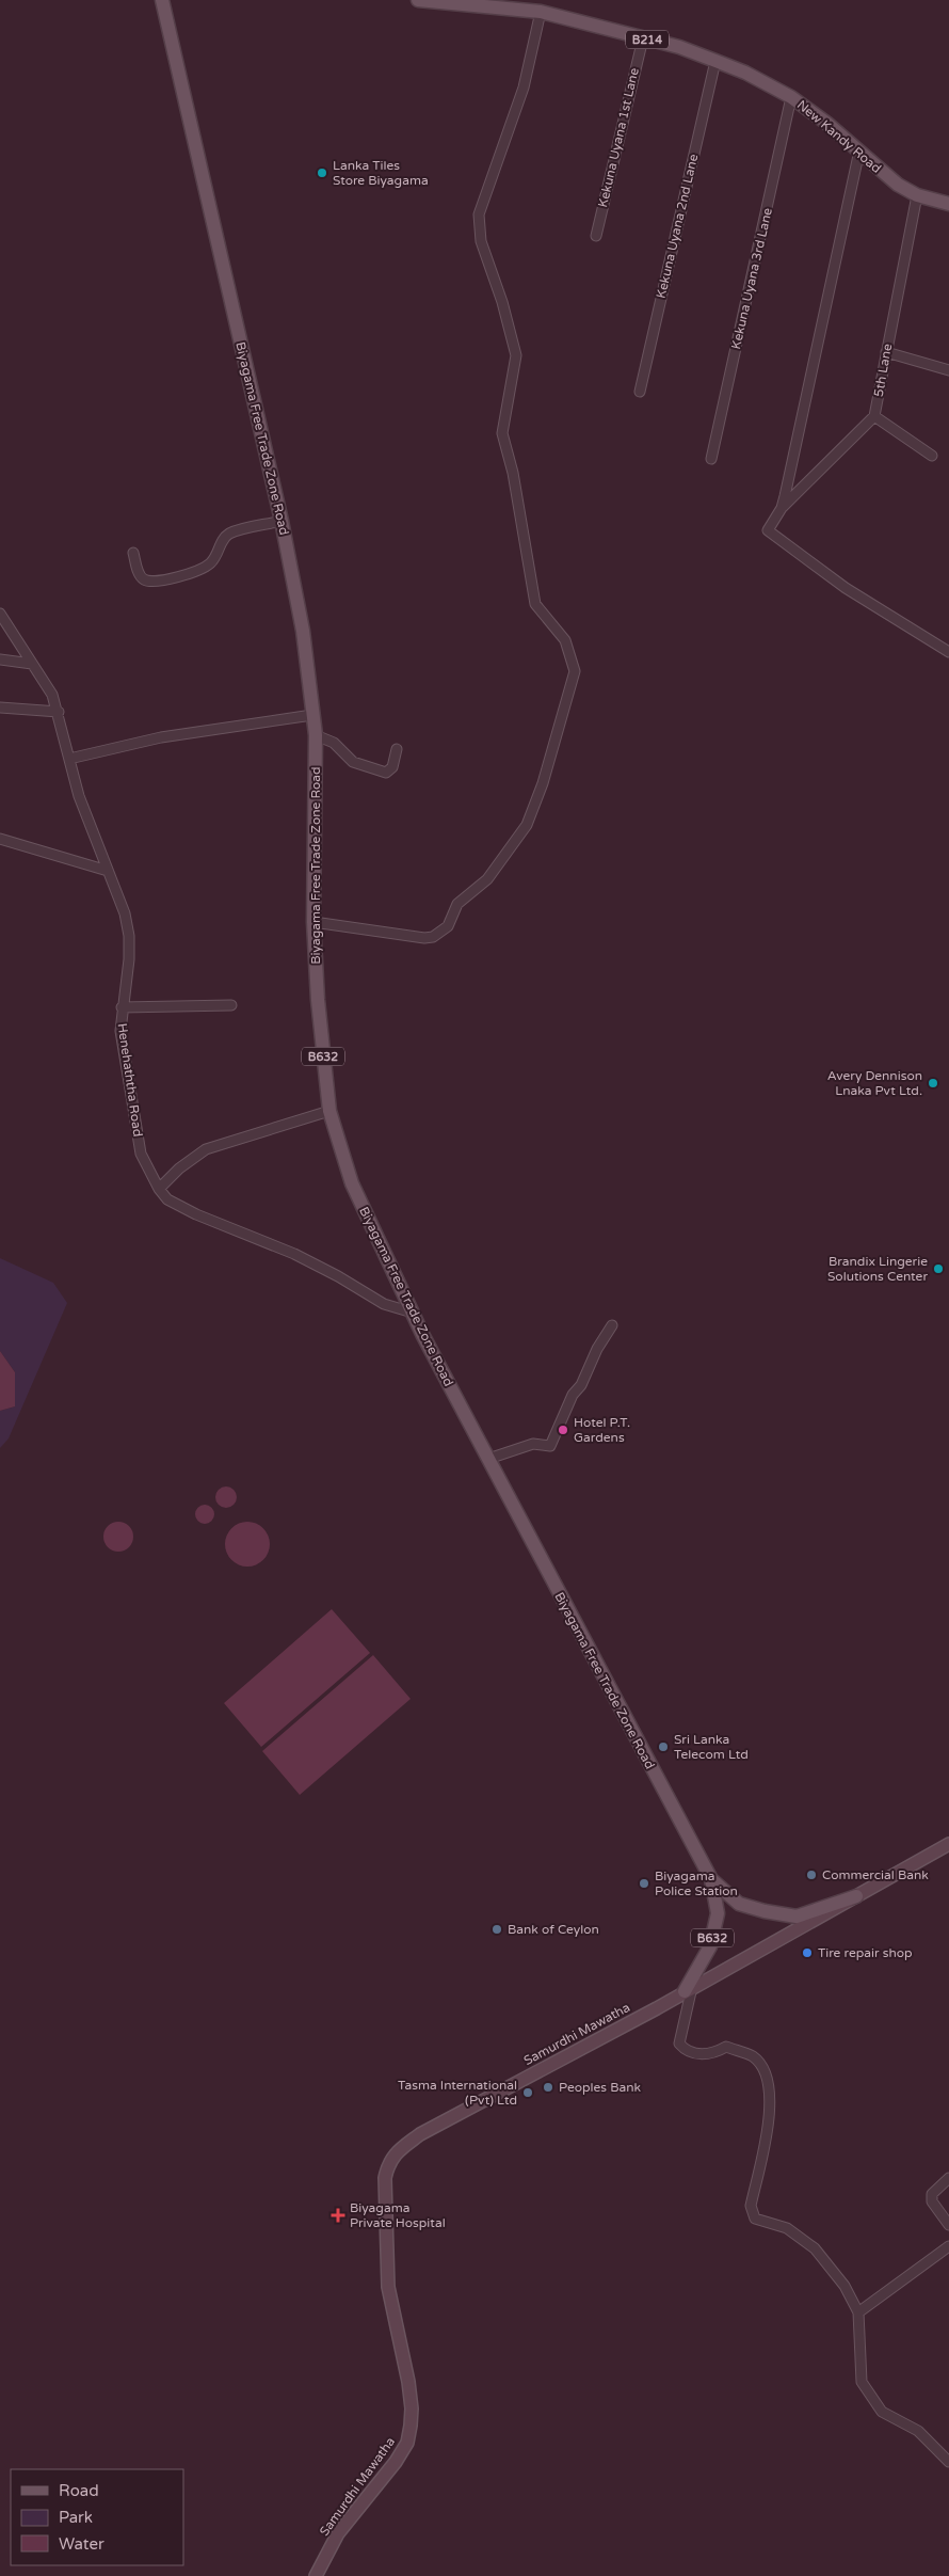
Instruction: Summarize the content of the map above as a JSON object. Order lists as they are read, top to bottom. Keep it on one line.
{"streets":{"main road":["B214","New Kandy Road","Biyagama Free Trade Zone Road","B632","Samurdhi Mawatha"],"street":["Kekuna Uyana 1st Lane","Kekuna Uyana 2nd Lane","Kekuna Uyana 3rd Lane","5th Lane","Henehaththa Road"]},"crossings":[["New Kandy Road","Kekuna Uyana 1st Lane"],["New Kandy Road","Kekuna Uyana 2nd Lane"],["New Kandy Road","Kekuna Uyana 3rd Lane"],["New Kandy Road","5th Lane"],["Biyagama Free Trade Zone Road","Henehaththa Road"],["Biyagama Free Trade Zone Road","Samurdhi Mawatha"]],"places":{"other":["Lanka Tiles Store Biyagama","Avery Dennison Lnaka Pvt Ltd.","Brandix Lingerie Solutions Center","Hotel P.T. Gardens","Sri Lanka Telecom Ltd","Commercial Bank","Biyagama Police Station","Bank of Ceylon","Tire repair shop","Peoples Bank","Tasma International (Pvt) Ltd"],"health":["Biyagama Private Hospital"]},"legend":["Road","Park","Water"]}
